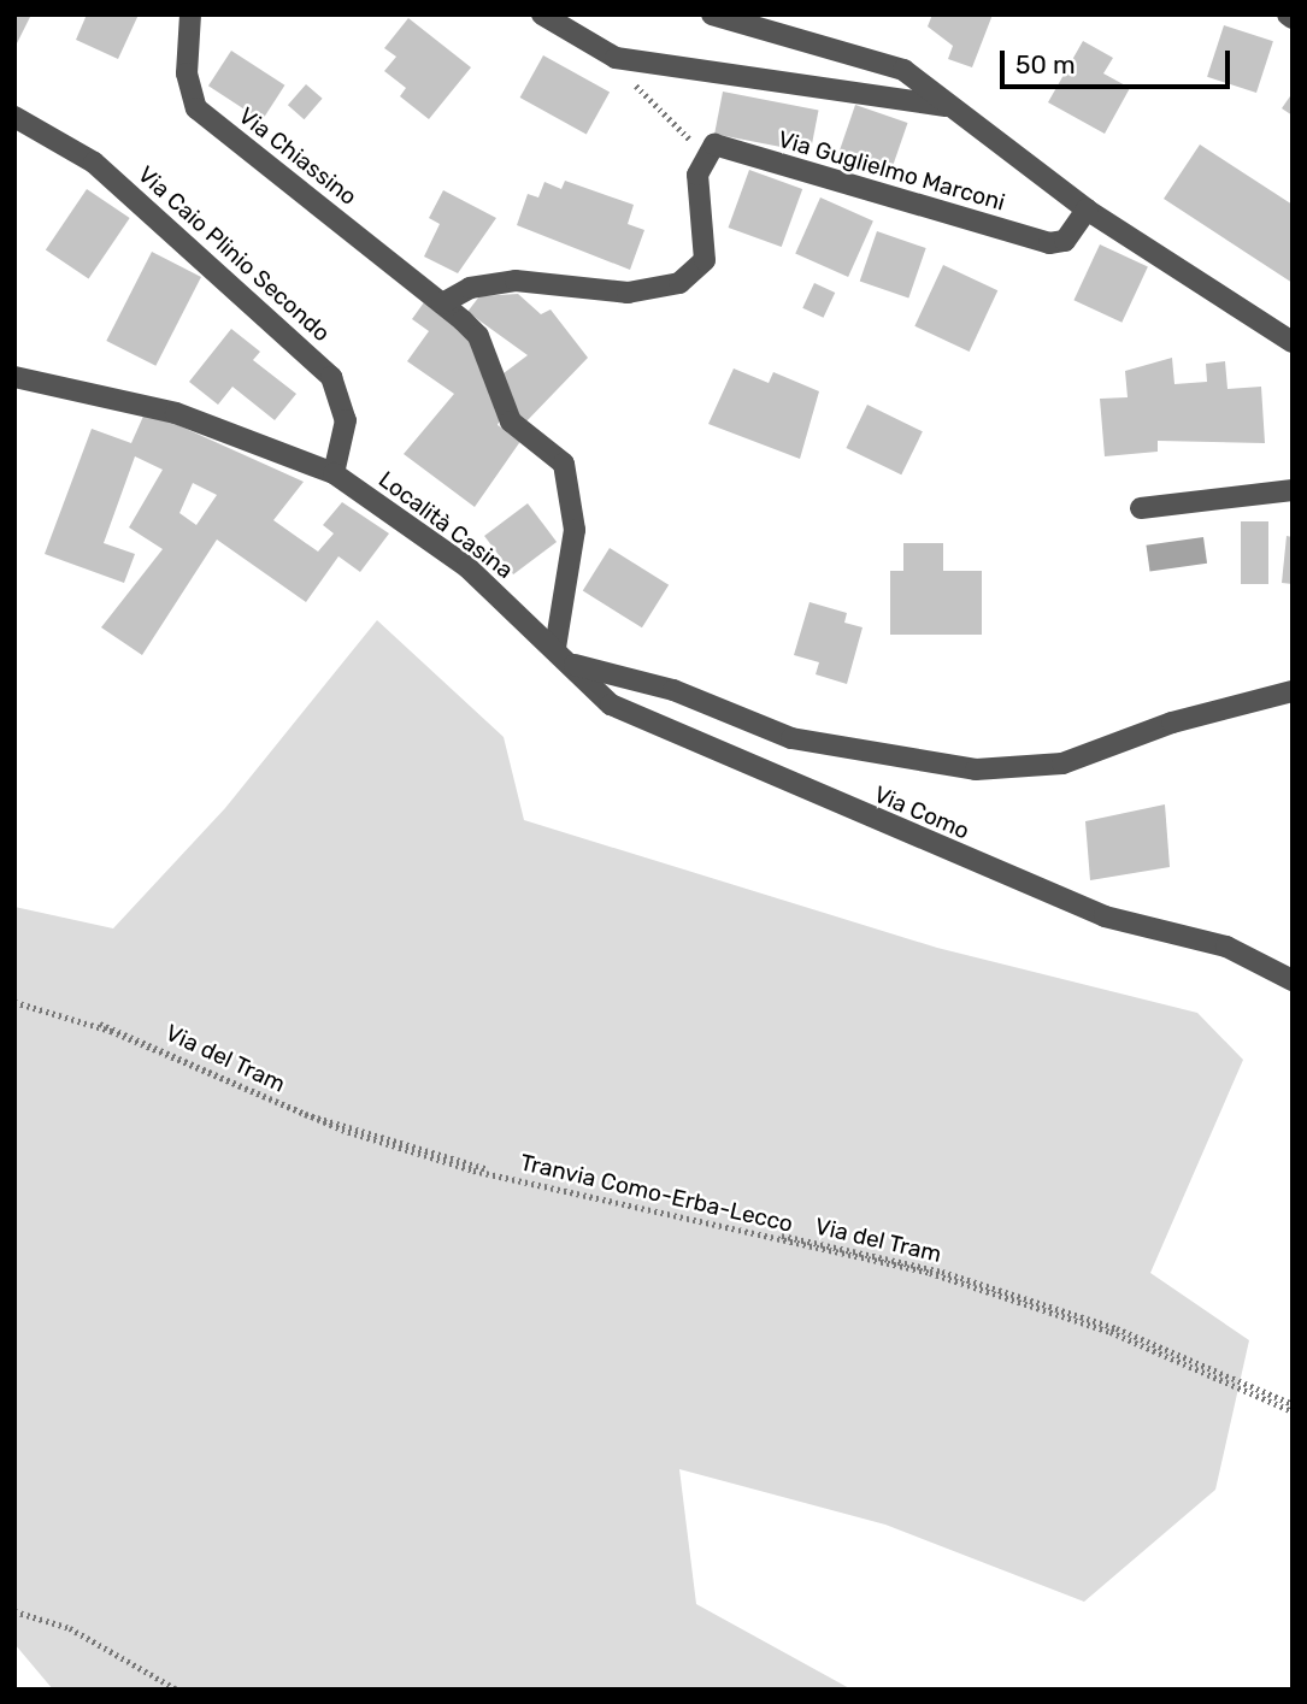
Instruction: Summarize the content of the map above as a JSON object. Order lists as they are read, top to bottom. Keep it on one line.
{"streets":{"street":["Via Chiassino","Via Guglielmo Marconi","Via Caio Plinio Secondo","Località Casina","Via Como"],"path":["Via del Tram","Tranvia Como-Erba-Lecco"]},"crossings":[["Via Caio Plinio Secondo","Località Casina"],["Località Casina","Via Como"],["Via del Tram","Tranvia Como-Erba-Lecco"]],"scale_bar":"50 m"}
